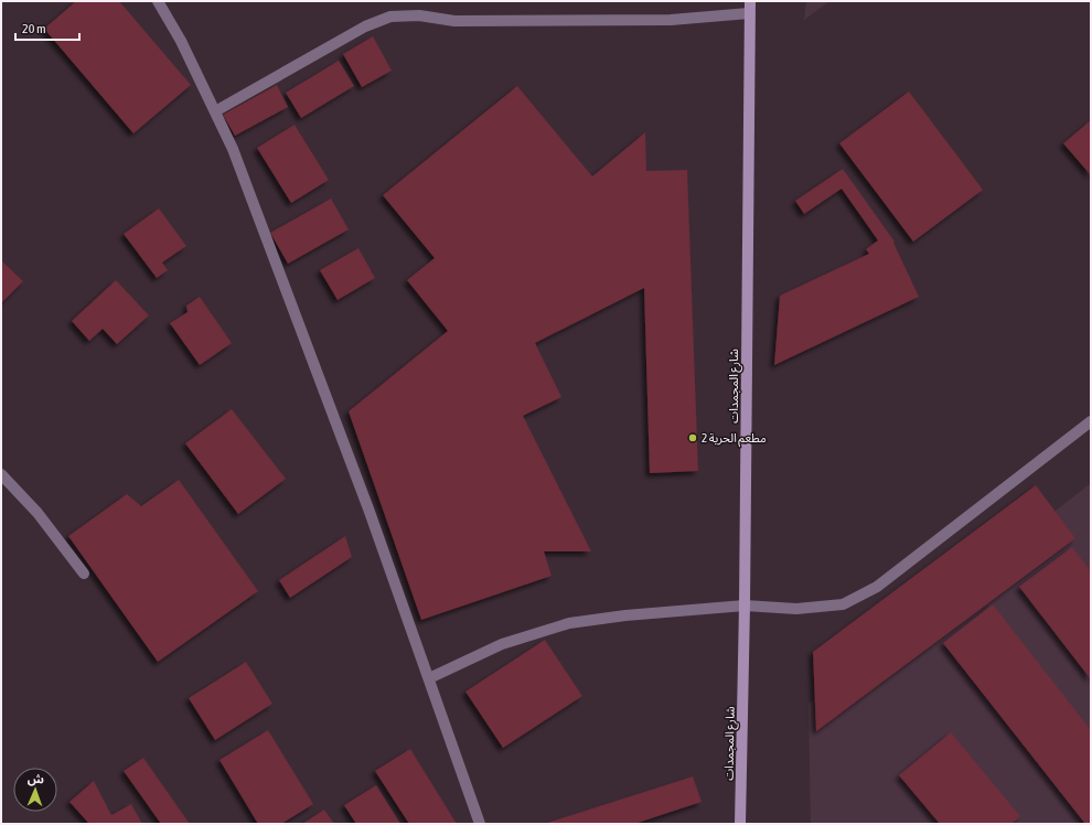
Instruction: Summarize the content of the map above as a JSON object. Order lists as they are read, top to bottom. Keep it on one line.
{"streets":{"main road":["شارع المجمدات"]},"places":["مطعم الحرية 2"],"scale_bar":"20 m","north":"top"}
